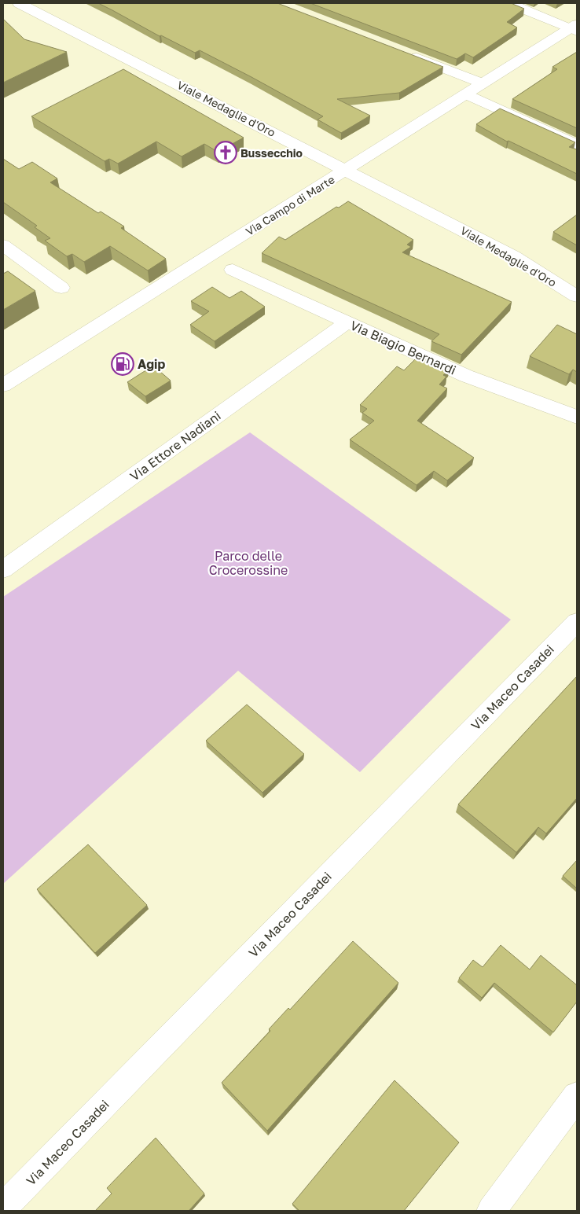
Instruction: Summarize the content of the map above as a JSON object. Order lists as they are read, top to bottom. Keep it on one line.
{"streets":{"street":["Viale Medaglie d'Oro","Via Campo di Marte","Via Biagio Bernardi","Via Ettore Nadiani","Via Maceo Casadei"]},"crossings":[["Viale Medaglie d'Oro","Via Campo di Marte"],["Via Biagio Bernardi","Via Ettore Nadiani"]],"parks":["Parco delle Crocerossine"],"places":{"church":["Bussecchio"],"fuel station":["Agip"]}}
